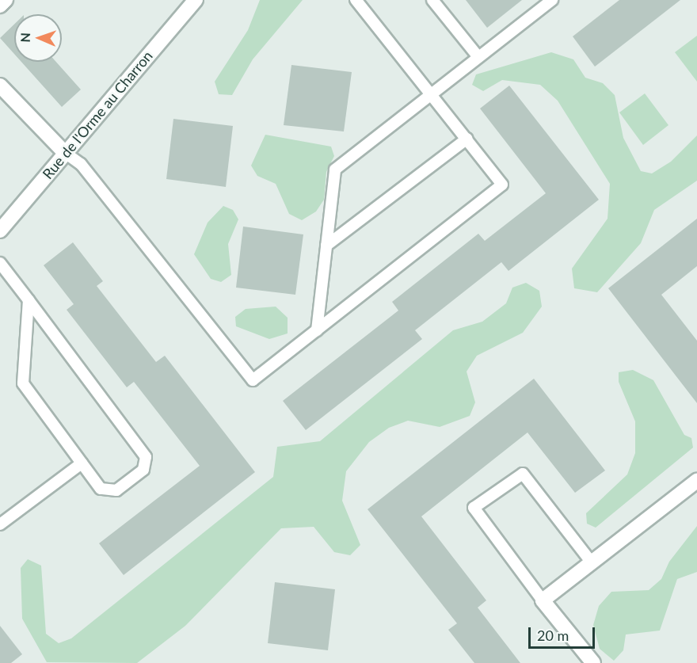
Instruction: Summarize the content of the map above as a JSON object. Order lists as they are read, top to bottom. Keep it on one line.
{"streets":{"street":["Rue de l'Orme au Charron"]},"scale_bar":"20 m","north":"left"}
